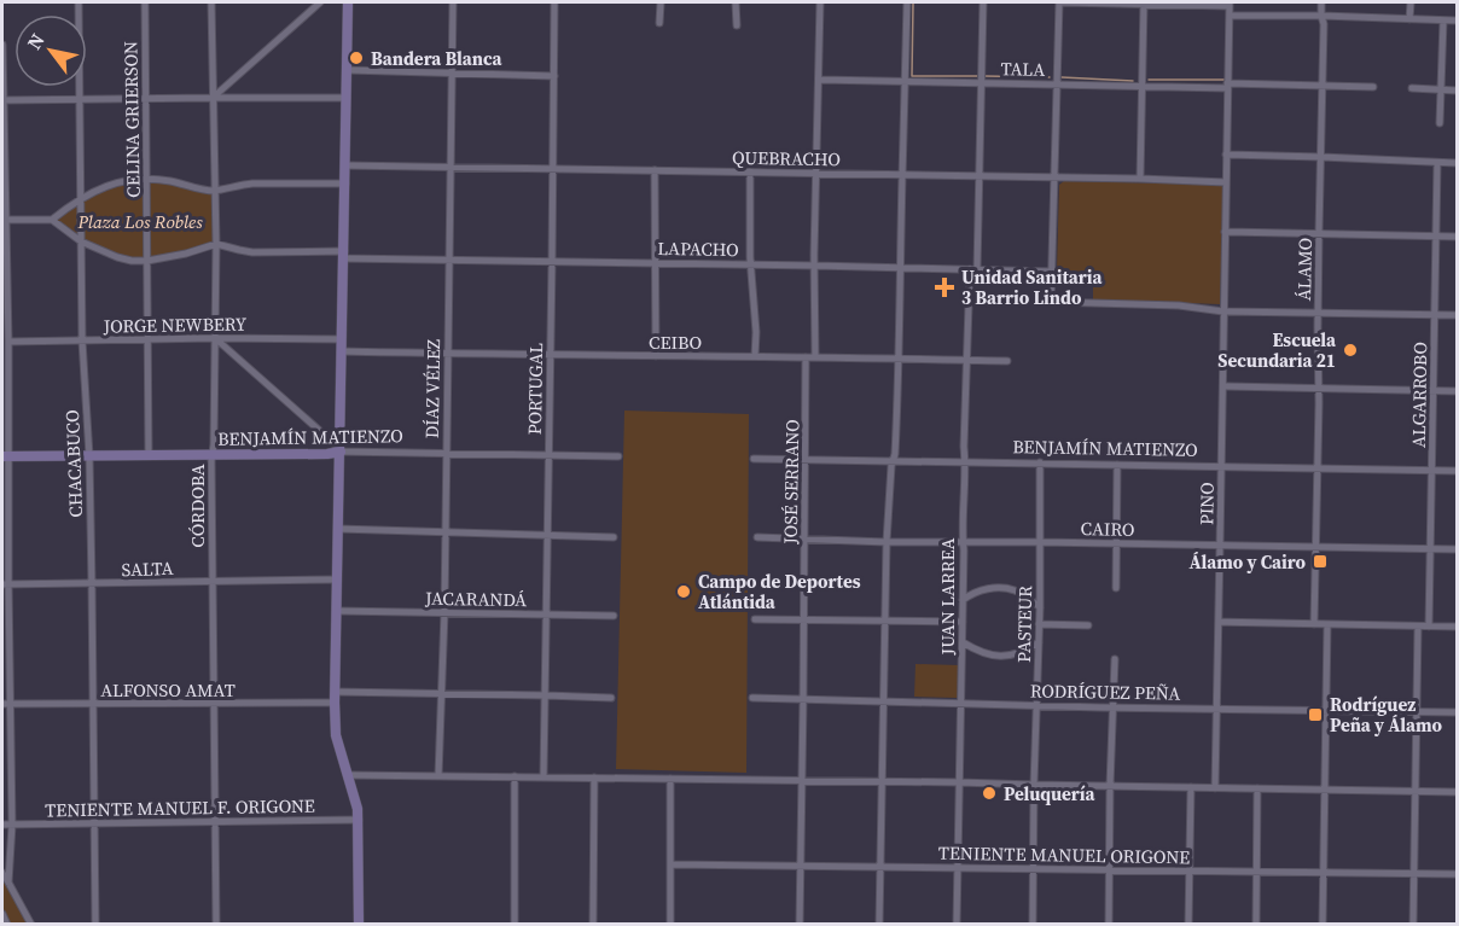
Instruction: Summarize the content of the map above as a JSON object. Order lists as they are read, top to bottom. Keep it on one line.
{"streets":{"main road":["BENJAMÍN MATIENZO"],"street":["TALA","CELINA GRIERSON","QUEBRACHO","LAPACHO","ÁLAMO","JORGE NEWBERY","CEIBO","DÍAZ VÉLEZ","PORTUGAL","ALGARROBO","CHACABUCO","JOSÉ SERRANO","PINO","CÓRDOBA","CAIRO","SALTA","JUAN LARREA","JACARANDÁ","PASTEUR","ALFONSO AMAT","RODRÍGUEZ PEÑA","TENIENTE MANUEL F. ORIGONE","TENIENTE MANUEL ORIGONE"]},"crossings":[["TALA","ÁLAMO"],["TALA","PINO"],["TALA","JUAN LARREA"],["CELINA GRIERSON","JORGE NEWBERY"],["CELINA GRIERSON","BENJAMÍN MATIENZO"],["QUEBRACHO","DÍAZ VÉLEZ"],["QUEBRACHO","PORTUGAL"],["QUEBRACHO","PINO"],["QUEBRACHO","JUAN LARREA"],["LAPACHO","DÍAZ VÉLEZ"],["LAPACHO","PORTUGAL"],["LAPACHO","CÓRDOBA"],["LAPACHO","JUAN LARREA"],["ÁLAMO","BENJAMÍN MATIENZO"],["ÁLAMO","CAIRO"],["JORGE NEWBERY","CHACABUCO"],["JORGE NEWBERY","CÓRDOBA"],["CEIBO","DÍAZ VÉLEZ"],["CEIBO","PORTUGAL"],["CEIBO","JOSÉ SERRANO"],["CEIBO","JUAN LARREA"],["DÍAZ VÉLEZ","BENJAMÍN MATIENZO"],["DÍAZ VÉLEZ","JACARANDÁ"],["PORTUGAL","BENJAMÍN MATIENZO"],["PORTUGAL","JACARANDÁ"],["ALGARROBO","BENJAMÍN MATIENZO"],["ALGARROBO","CAIRO"],["BENJAMÍN MATIENZO","CHACABUCO"],["BENJAMÍN MATIENZO","JOSÉ SERRANO"],["BENJAMÍN MATIENZO","PINO"],["BENJAMÍN MATIENZO","CÓRDOBA"],["BENJAMÍN MATIENZO","JUAN LARREA"],["BENJAMÍN MATIENZO","PASTEUR"],["CHACABUCO","SALTA"],["CHACABUCO","ALFONSO AMAT"],["CHACABUCO","TENIENTE MANUEL F. ORIGONE"],["JOSÉ SERRANO","CAIRO"],["JOSÉ SERRANO","RODRÍGUEZ PEÑA"],["JOSÉ SERRANO","TENIENTE MANUEL ORIGONE"],["PINO","CAIRO"],["PINO","RODRÍGUEZ PEÑA"],["CÓRDOBA","SALTA"],["CÓRDOBA","ALFONSO AMAT"],["CÓRDOBA","TENIENTE MANUEL F. ORIGONE"],["CAIRO","JUAN LARREA"],["CAIRO","PASTEUR"],["JUAN LARREA","PASTEUR"],["JUAN LARREA","RODRÍGUEZ PEÑA"],["JUAN LARREA","TENIENTE MANUEL ORIGONE"],["PASTEUR","RODRÍGUEZ PEÑA"],["PASTEUR","TENIENTE MANUEL ORIGONE"]],"parks":["Plaza Los Robles"],"places":{"other":["Bandera Blanca","Escuela Secundaria 21","Campo de Deportes Atlántida","Peluquería"],"health":["Unidad Sanitaria 3 Barrio Lindo"],"transit":["Álamo y Cairo","Rodríguez Peña y Álamo"]},"north":"top left"}
